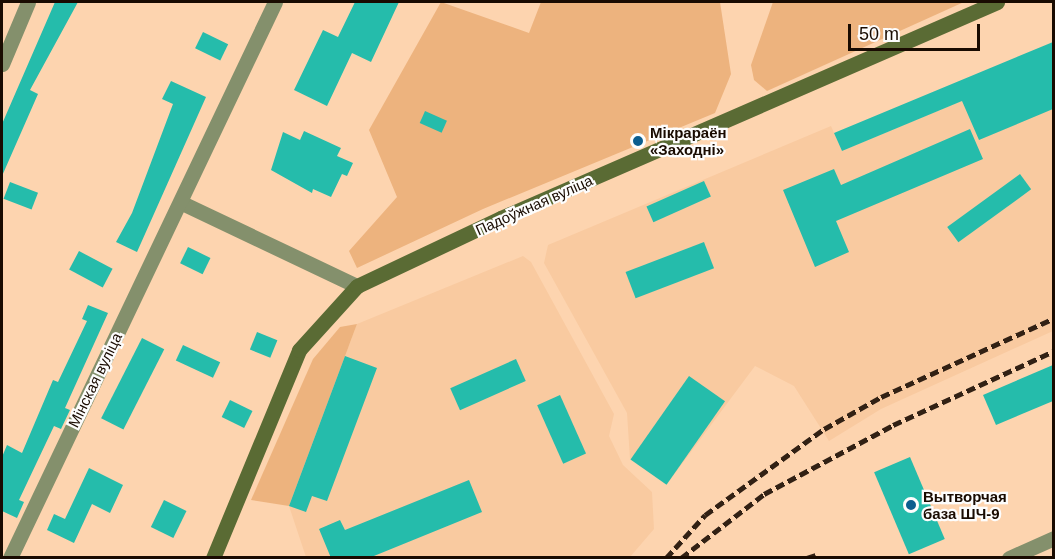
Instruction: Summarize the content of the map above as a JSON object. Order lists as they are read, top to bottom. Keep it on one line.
{"streets":{"main road":["Падоўжная вуліца"],"street":["Мінская вуліца"]},"places":["Мікрараён «Заходні»","Вытворчая база ШЧ-9"],"scale_bar":"50 m"}
